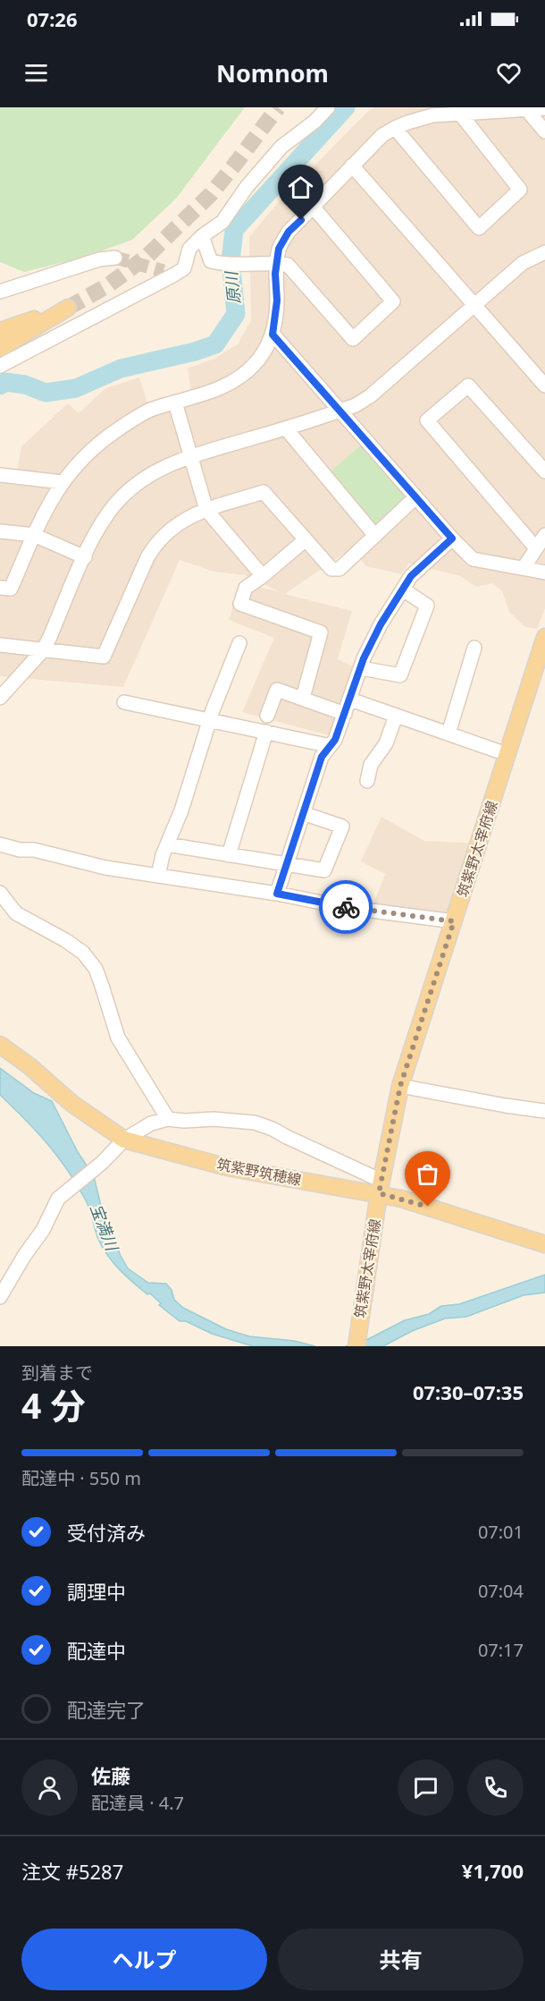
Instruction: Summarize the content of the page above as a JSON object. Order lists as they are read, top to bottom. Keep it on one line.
{"streets":{"main road":["筑紫野太宰府線","筑紫野筑穂線"]},"crossings":[["筑紫野太宰府線","筑紫野筑穂線"]],"water":["原川","宝満川"],"page":{"status":"07:26","header":"Nomnom","heading":["4 分","到着まで","07:30–07:35"],"panel":["佐藤","配達員 · 4.7","注文 #5287","¥1,700"],"bar":"配達中 · 550 m","list":[["受付済み","07:01"],["調理中","07:04"],["配達中","07:17"],"配達完了"],"buttons":["ヘルプ","共有"]}}
